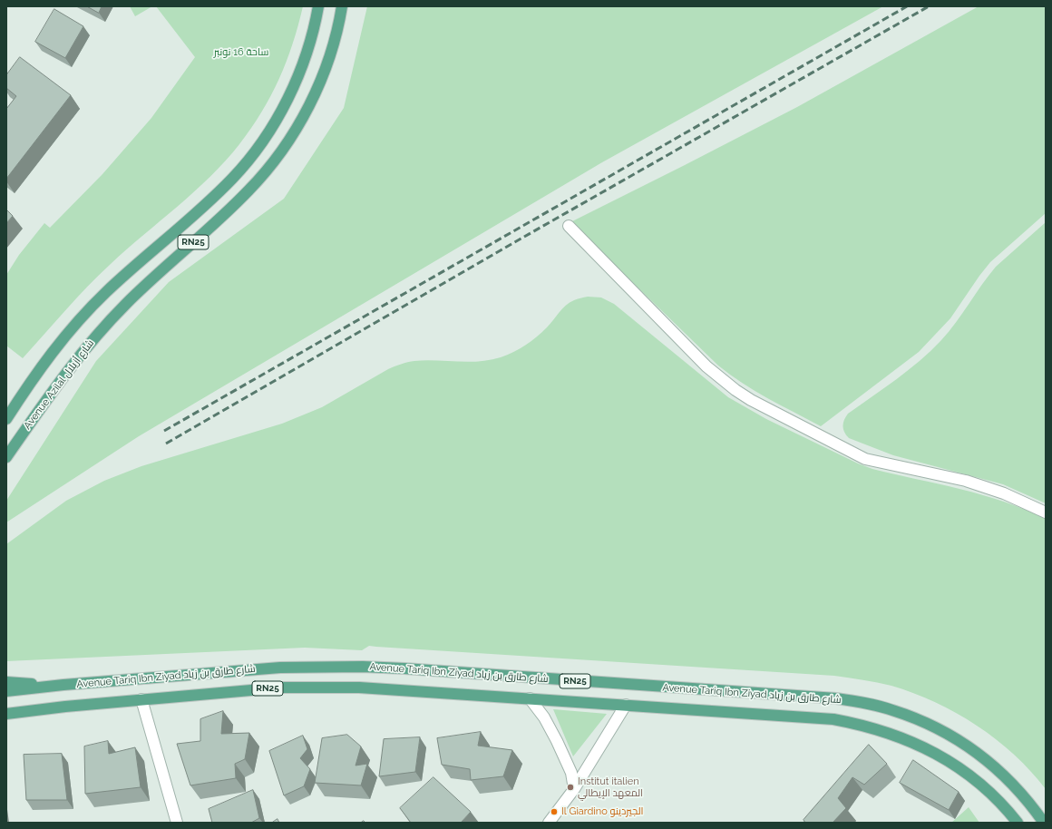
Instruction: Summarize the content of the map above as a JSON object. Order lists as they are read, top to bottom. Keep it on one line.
{"streets":{"main road":["RN25","Avenue Azilal شارع أزيلال","Avenue Tariq Ibn Ziyad شارع طارق بن زياد"]},"crossings":[["RN25","Avenue Tariq Ibn Ziyad شارع طارق بن زياد"]],"parks":["ساحة 16 نونبر"],"places":["Institut italien المعهد الإيطالي","Il Giardino الجيردينو"]}
